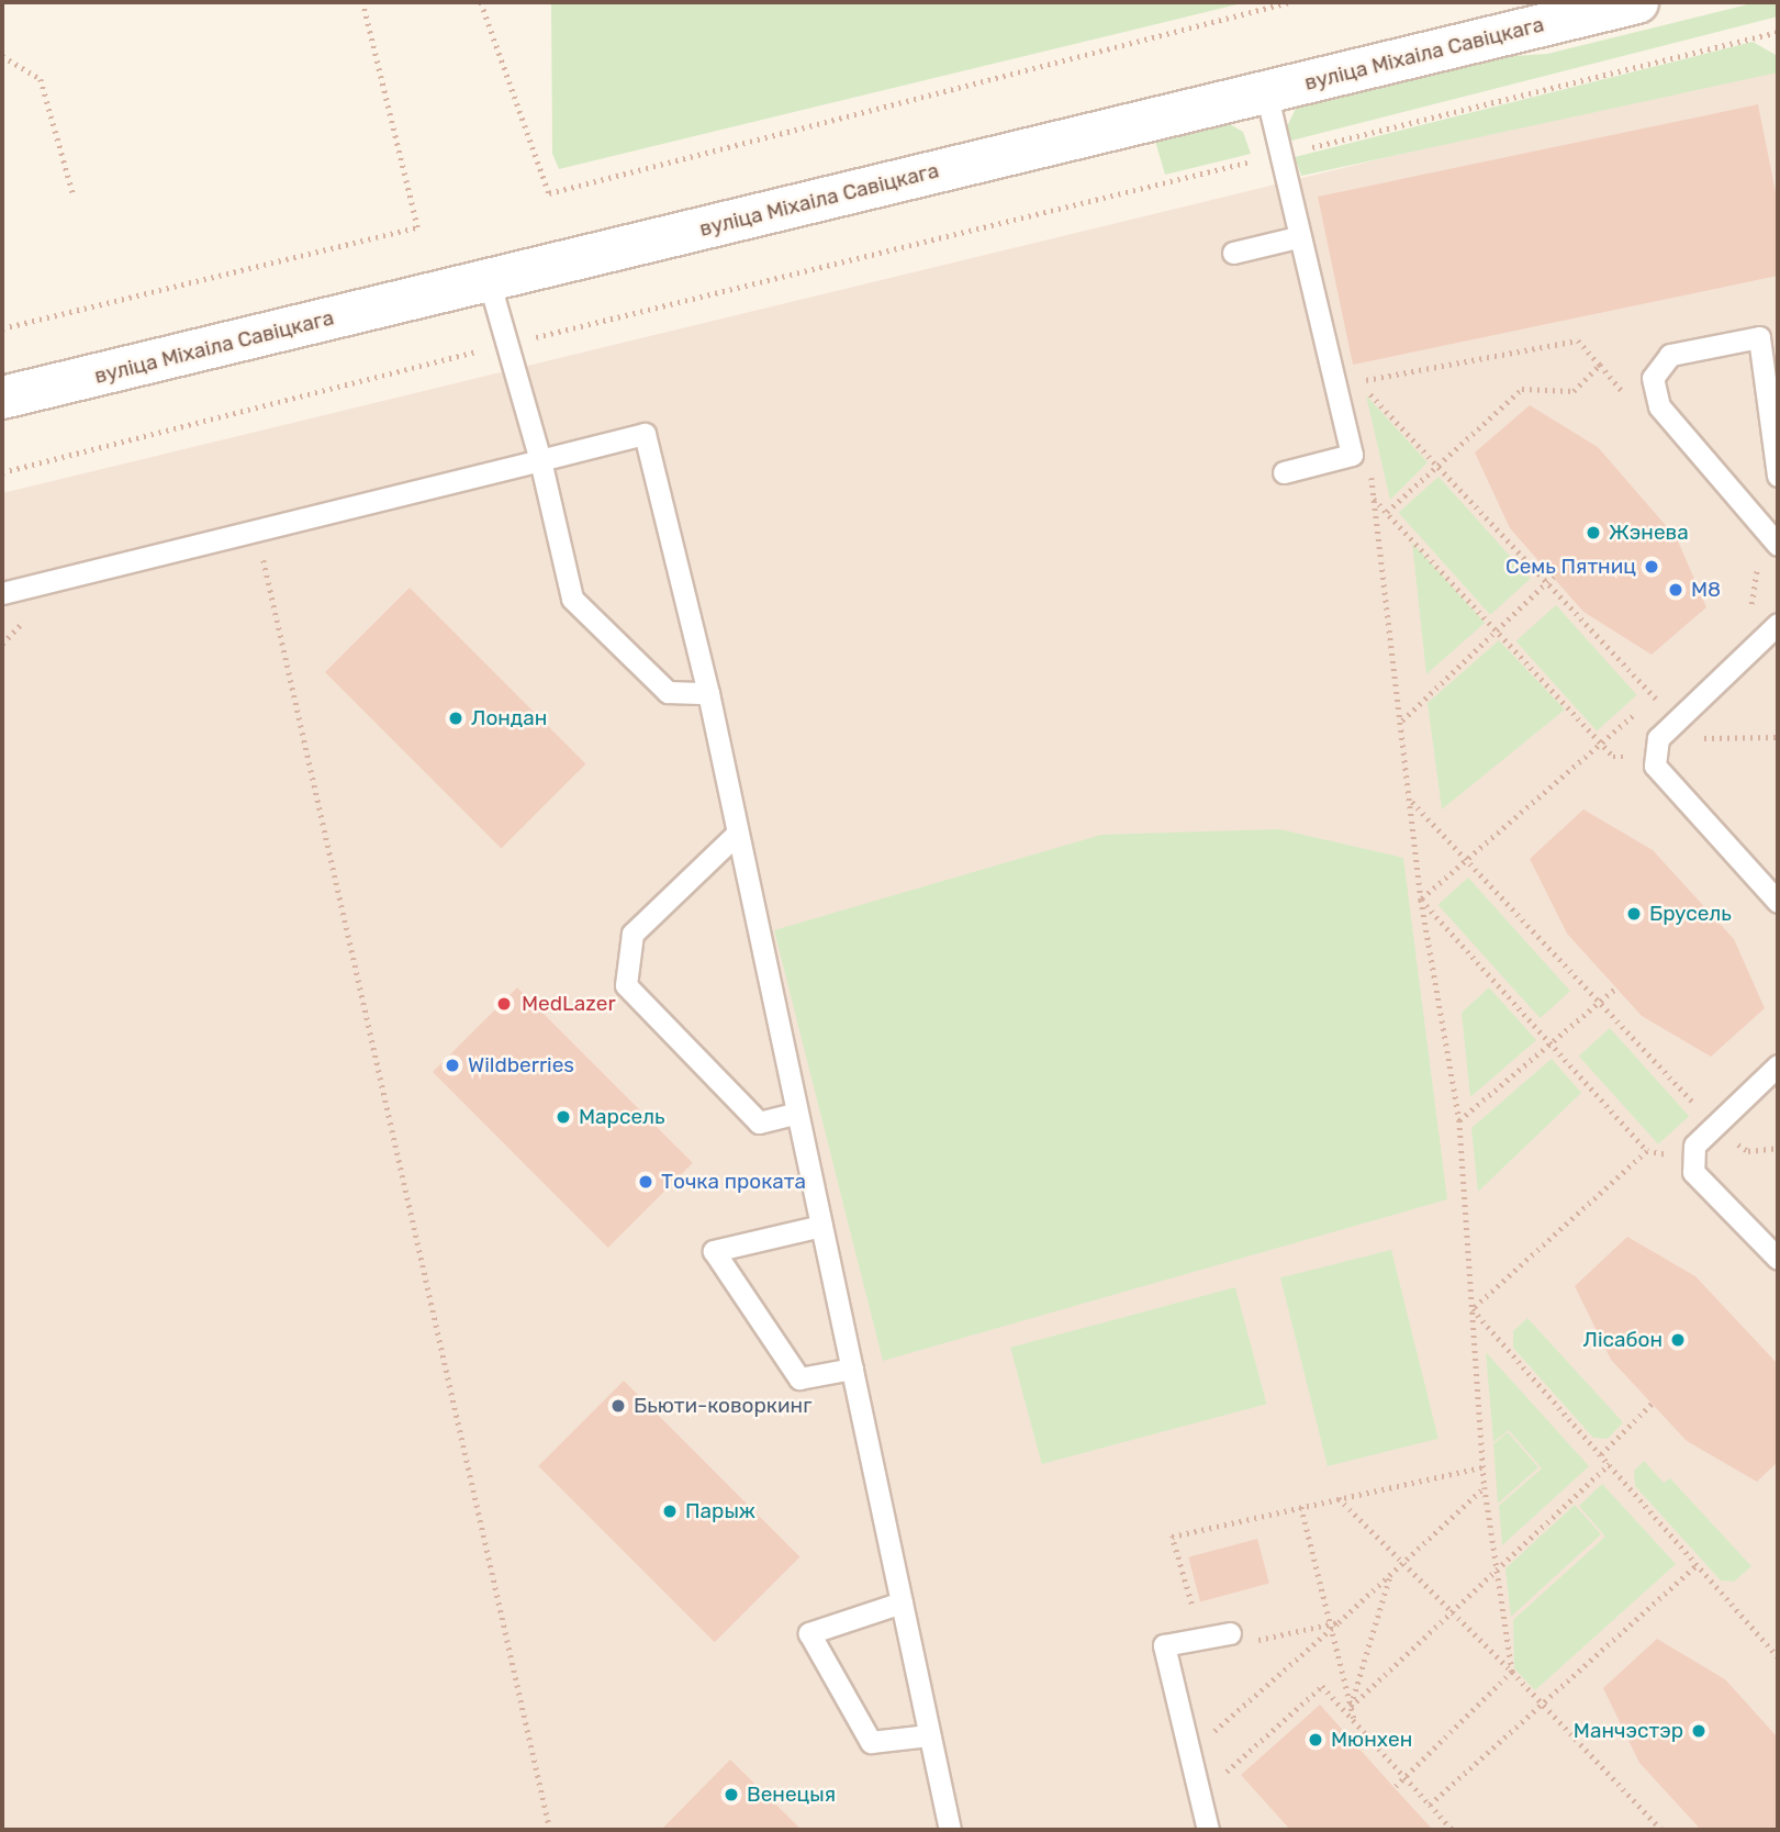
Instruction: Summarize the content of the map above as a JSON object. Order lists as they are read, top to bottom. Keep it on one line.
{"streets":{"street":["вуліца Міхаіла Савіцкага"]},"places":["Жэнева","Семь Пятниц","М8","Лондан","Брусель","MedLazer","Wildberries","Марсель","Точка проката","Лісабон","Бьюти-коворкинг","Парыж","Манчэстэр","Мюнхен","Венецыя"]}
